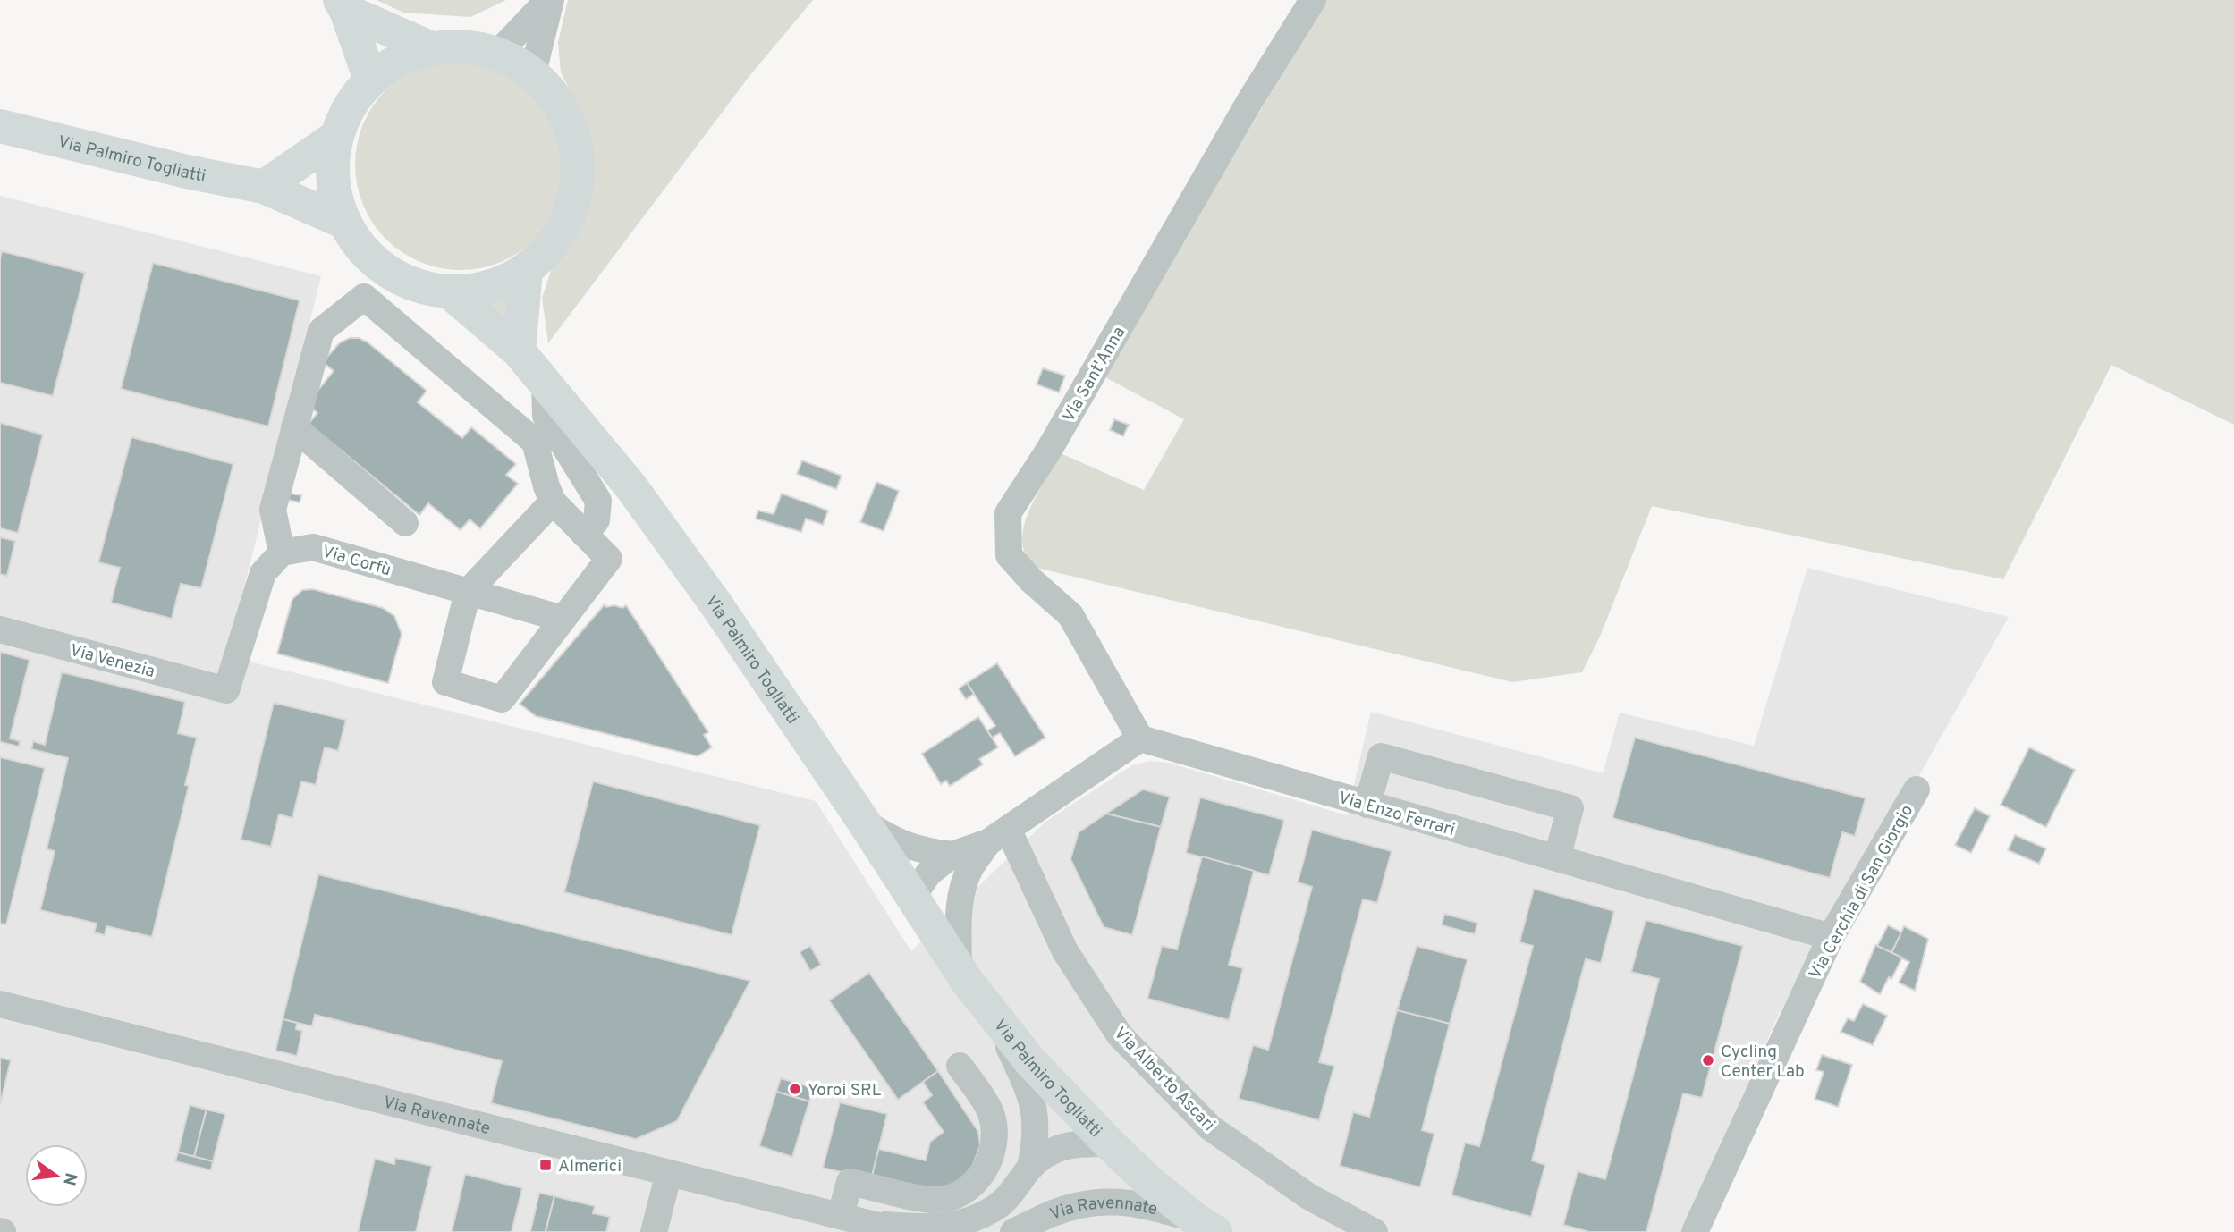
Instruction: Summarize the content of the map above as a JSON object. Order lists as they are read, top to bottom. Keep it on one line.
{"streets":{"main road":["Via Palmiro Togliatti","Via Ravennate"],"street":["Via Sant'Anna","Via Corfù","Via Venezia","Via Enzo Ferrari","Via Cerchia di San Giorgio","Via Alberto Ascari"]},"crossings":[["Via Palmiro Togliatti","Via Ravennate"],["Via Sant'Anna","Via Enzo Ferrari"],["Via Corfù","Via Venezia"],["Via Enzo Ferrari","Via Cerchia di San Giorgio"]],"places":{"other":["Cycling Center Lab","Yoroi SRL"],"transit":["Almerici"]},"north":"right"}
